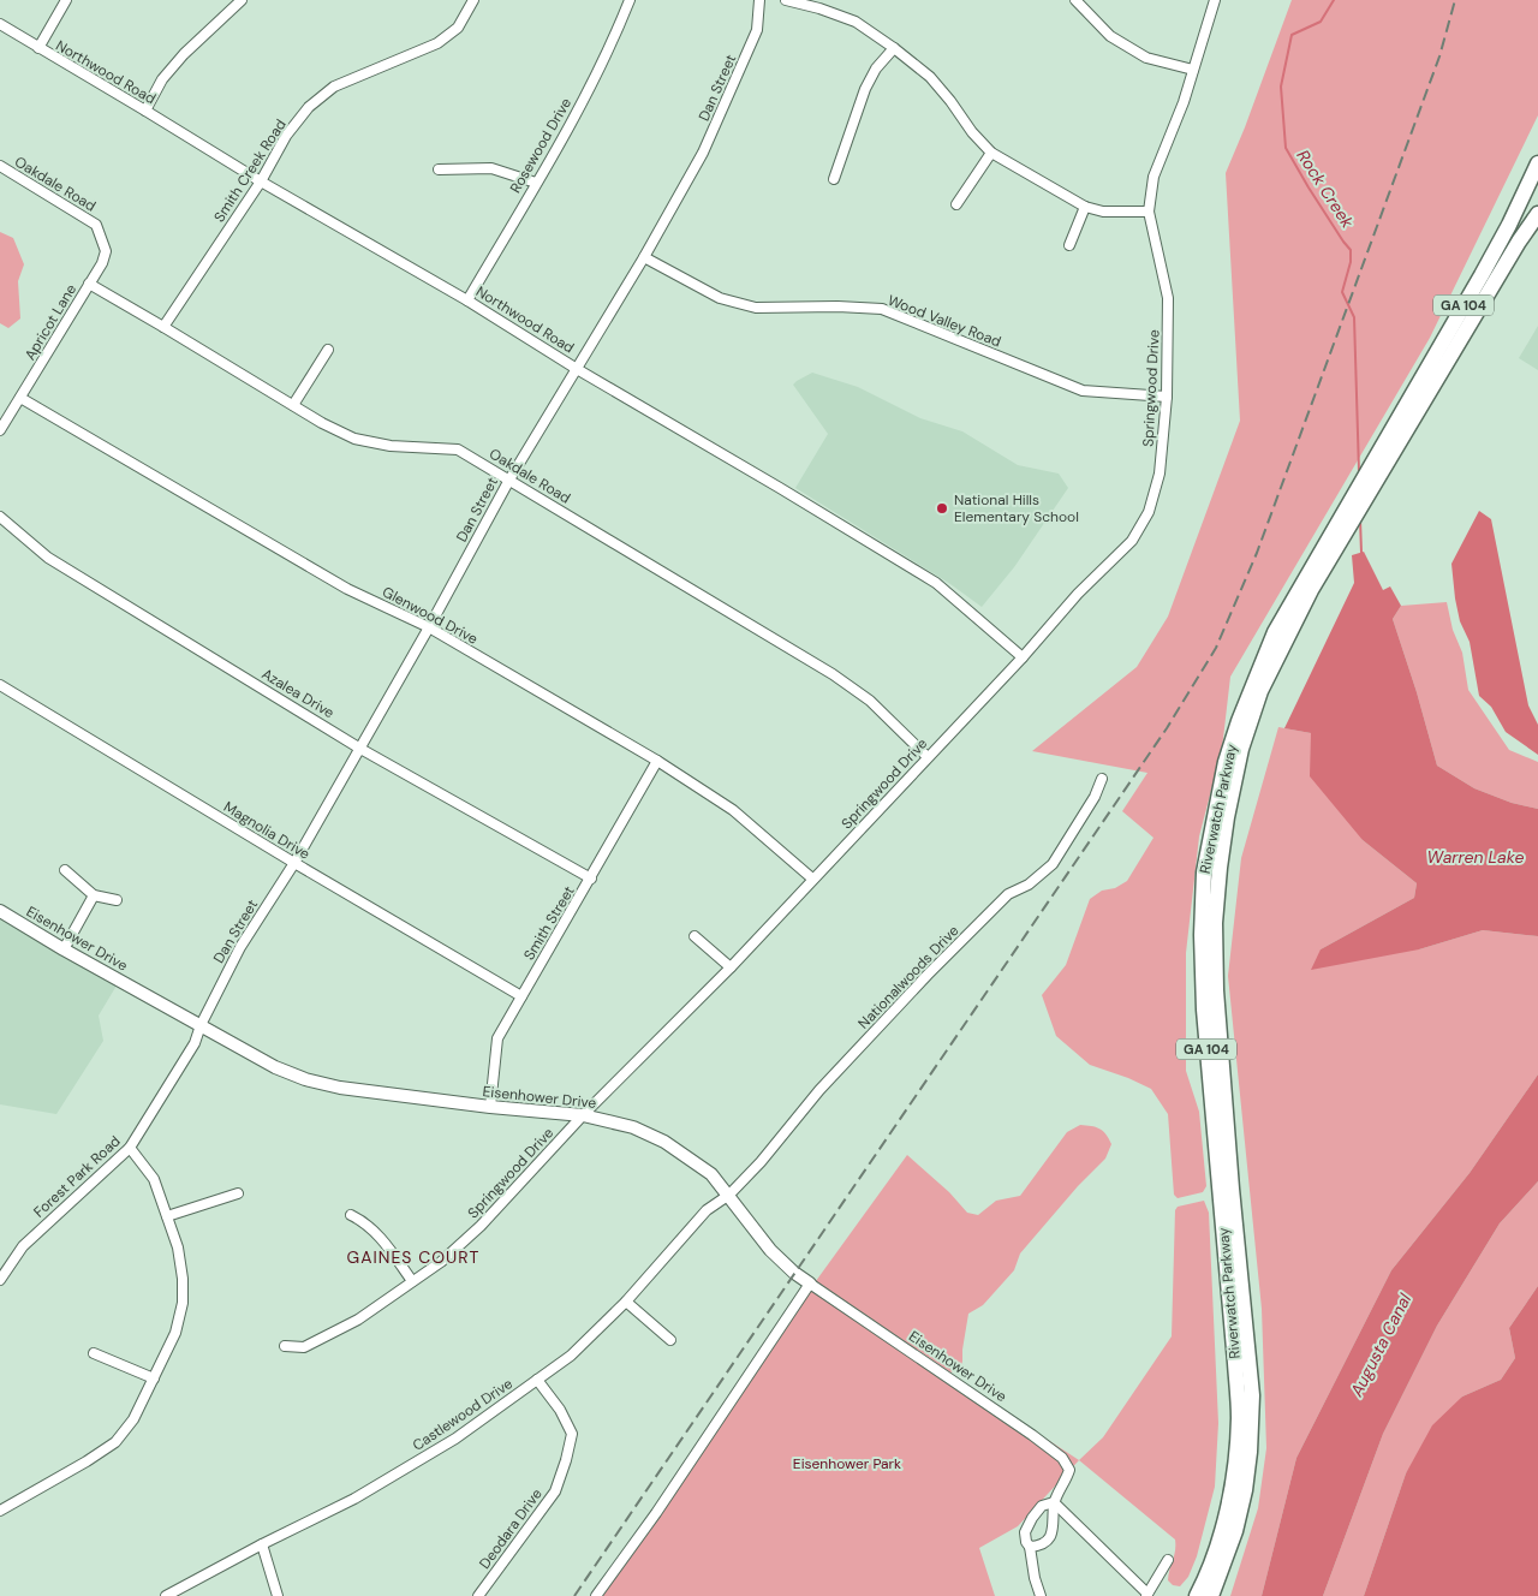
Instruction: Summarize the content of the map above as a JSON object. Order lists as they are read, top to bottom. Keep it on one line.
{"streets":{"main road":["GA 104","Riverwatch Parkway"],"street":["Northwood Road","Dan Street","Rosewood Drive","Smith Creek Road","Oakdale Road","Wood Valley Road","Apricot Lane","Springwood Drive","Glenwood Drive","Azalea Drive","Magnolia Drive","Smith Street","Eisenhower Drive","Nationalwoods Drive","Forest Park Road","Castlewood Drive","Deodara Drive"]},"crossings":[["Northwood Road","Dan Street"],["Northwood Road","Rosewood Drive"],["Northwood Road","Smith Creek Road"],["Northwood Road","Springwood Drive"],["Dan Street","Oakdale Road"],["Dan Street","Wood Valley Road"],["Dan Street","Glenwood Drive"],["Dan Street","Azalea Drive"],["Dan Street","Magnolia Drive"],["Dan Street","Eisenhower Drive"],["Dan Street","Forest Park Road"],["Smith Creek Road","Oakdale Road"],["Oakdale Road","Apricot Lane"],["Oakdale Road","Springwood Drive"],["Wood Valley Road","Springwood Drive"],["Apricot Lane","Glenwood Drive"],["Springwood Drive","Glenwood Drive"],["Springwood Drive","Eisenhower Drive"],["Glenwood Drive","Smith Street"],["Azalea Drive","Smith Street"],["Magnolia Drive","Smith Street"],["Smith Street","Eisenhower Drive"],["Eisenhower Drive","Nationalwoods Drive"],["Eisenhower Drive","Forest Park Road"],["Eisenhower Drive","Castlewood Drive"],["Nationalwoods Drive","Castlewood Drive"],["Castlewood Drive","Deodara Drive"]],"districts":["GAINES COURT"],"water":["Rock Creek","Warren Lake","Augusta Canal"],"parks":["Eisenhower Park"],"places":["National Hills Elementary School"]}
